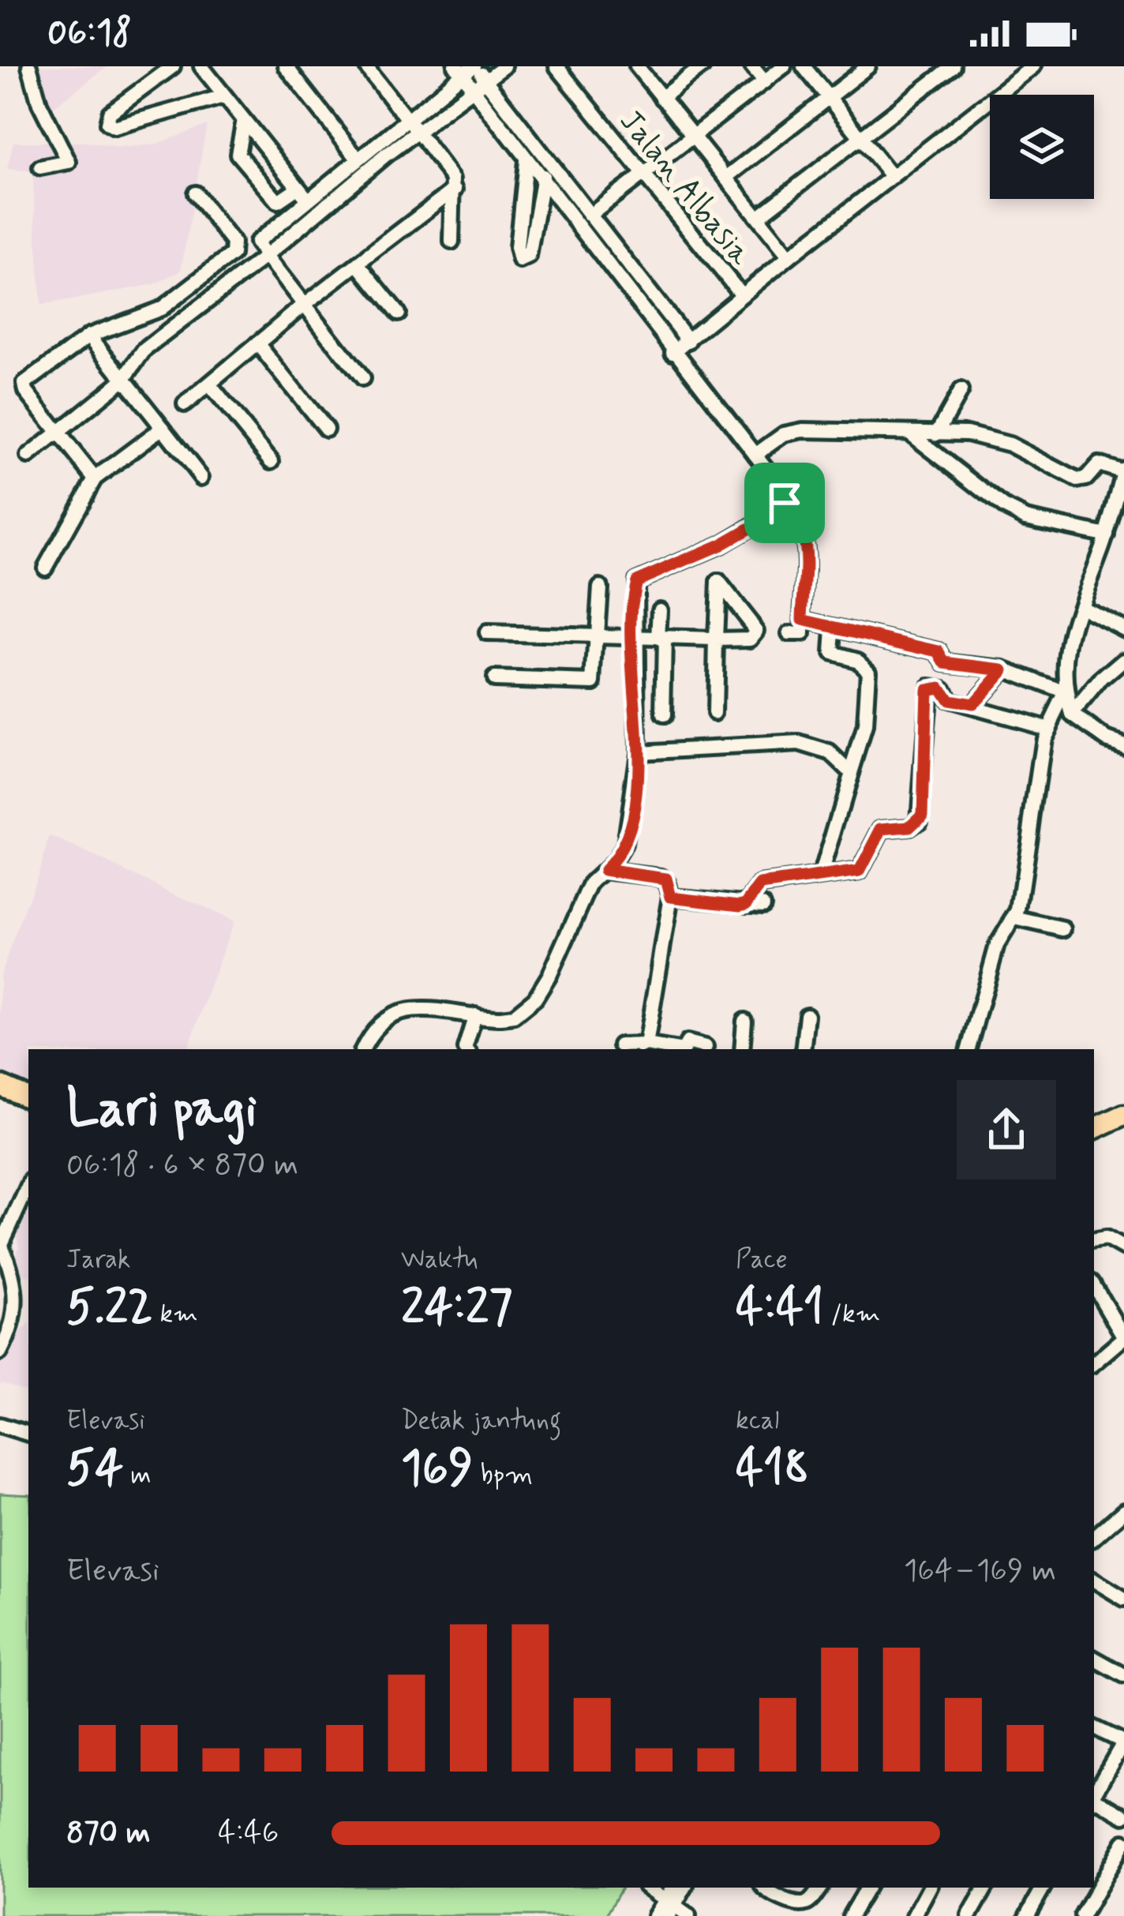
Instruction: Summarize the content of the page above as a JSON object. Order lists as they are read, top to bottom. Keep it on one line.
{"streets":{"street":["Jalan Albasia"]},"page":{"status":"06:18","heading":["Lari pagi","06:18 · 6 × 870 m"],"stats":[["Jarak","5.22 km"],["Waktu","24:27"],["Pace","4:41 /km"],["Elevasi","54 m"],["Detak jantung","169 bpm"],["kcal","418"]],"chart":["Elevasi","164–169 m"],"list":[{"name":"870 m","note":"4:46"}]}}
